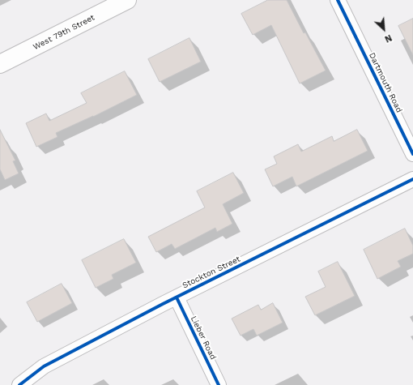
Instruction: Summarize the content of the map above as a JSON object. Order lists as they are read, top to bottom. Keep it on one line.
{"streets":{"main road":["West 79th Street"],"street":["Dartmouth Road","Stockton Street","Lieber Road"]},"crossings":[["Stockton Street","Lieber Road"]],"north":"bottom right"}
